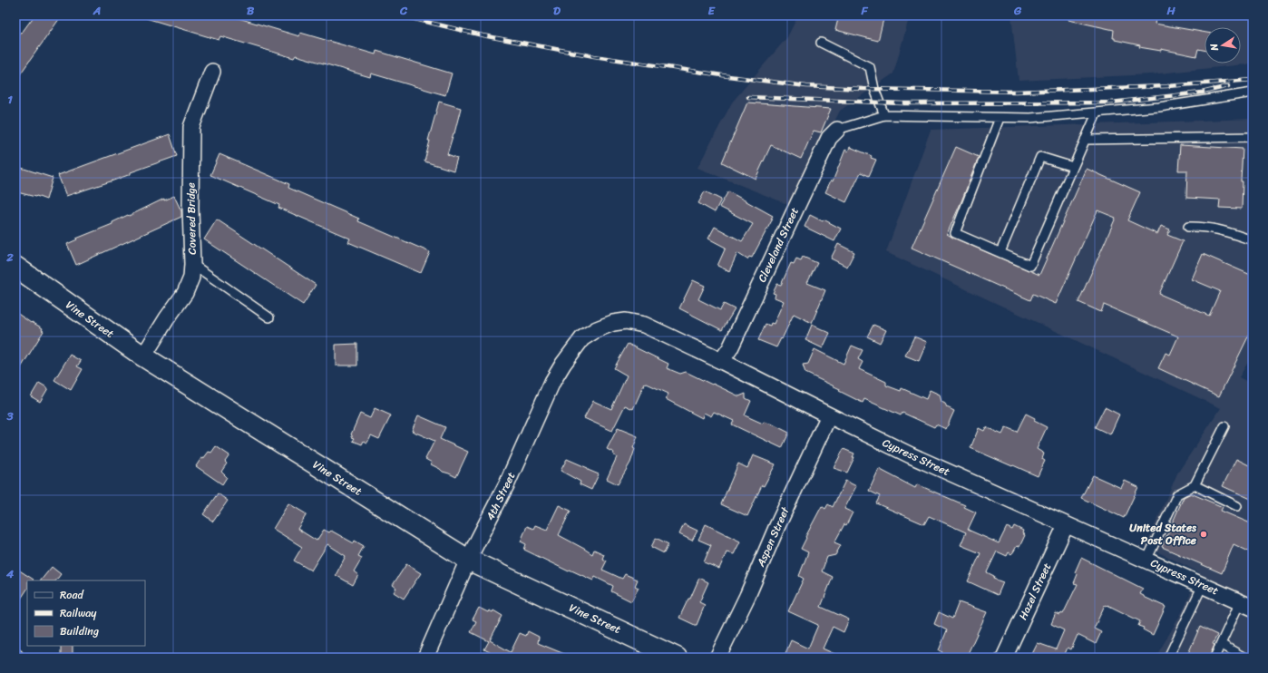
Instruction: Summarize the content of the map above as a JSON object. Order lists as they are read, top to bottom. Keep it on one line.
{"streets":{"street":["Covered Bridge","Cleveland Street","Vine Street","Cypress Street","4th Street","Aspen Street","Hazel Street"]},"crossings":[["Covered Bridge","Vine Street"],["Cleveland Street","Cypress Street"],["Vine Street","4th Street"],["Cypress Street","4th Street"],["Cypress Street","Aspen Street"],["Cypress Street","Hazel Street"]],"places":["United States Post Office"],"legend":["Road","Railway","Building"],"north":"left","grid":{"columns":["A","B","C","D","E","F","G","H"],"rows":["1","2","3","4"]}}
